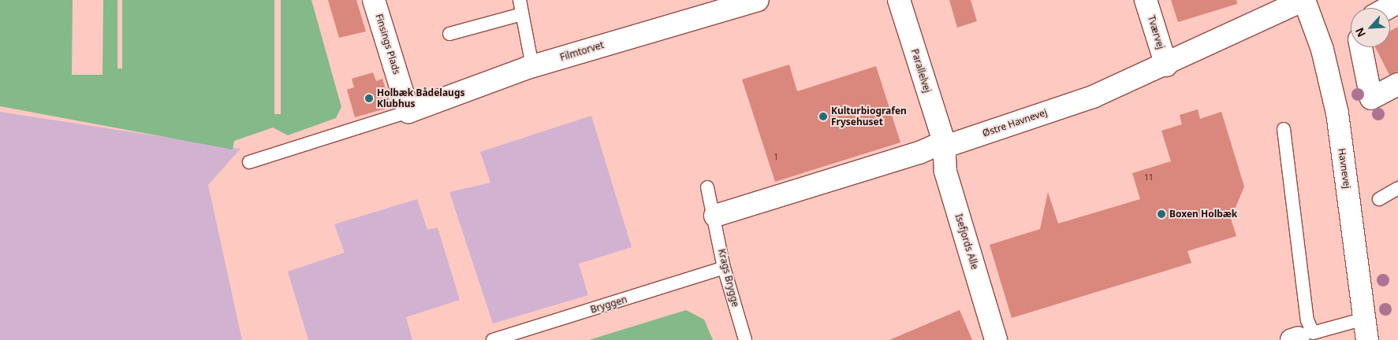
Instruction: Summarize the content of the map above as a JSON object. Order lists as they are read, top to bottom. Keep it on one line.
{"streets":{"street":["Tværvej","Finsings Plads","Filmtorvet","Parallelvej","Østre Havnevej","Havnevej","Isefjords Alle"],"lane":["Krags Brygge","Bryggen"]},"crossings":[["Tværvej","Østre Havnevej"],["Finsings Plads","Filmtorvet"],["Parallelvej","Østre Havnevej"],["Parallelvej","Isefjords Alle"],["Østre Havnevej","Havnevej"],["Østre Havnevej","Isefjords Alle"],["Østre Havnevej","Krags Brygge"],["Krags Brygge","Bryggen"]],"places":["Holbæk Bådelaugs Klubhus","Kulturbiografen Frysehuset","Boxen Holbæk"],"house_numbers":["1","11"],"north":"bottom left"}
